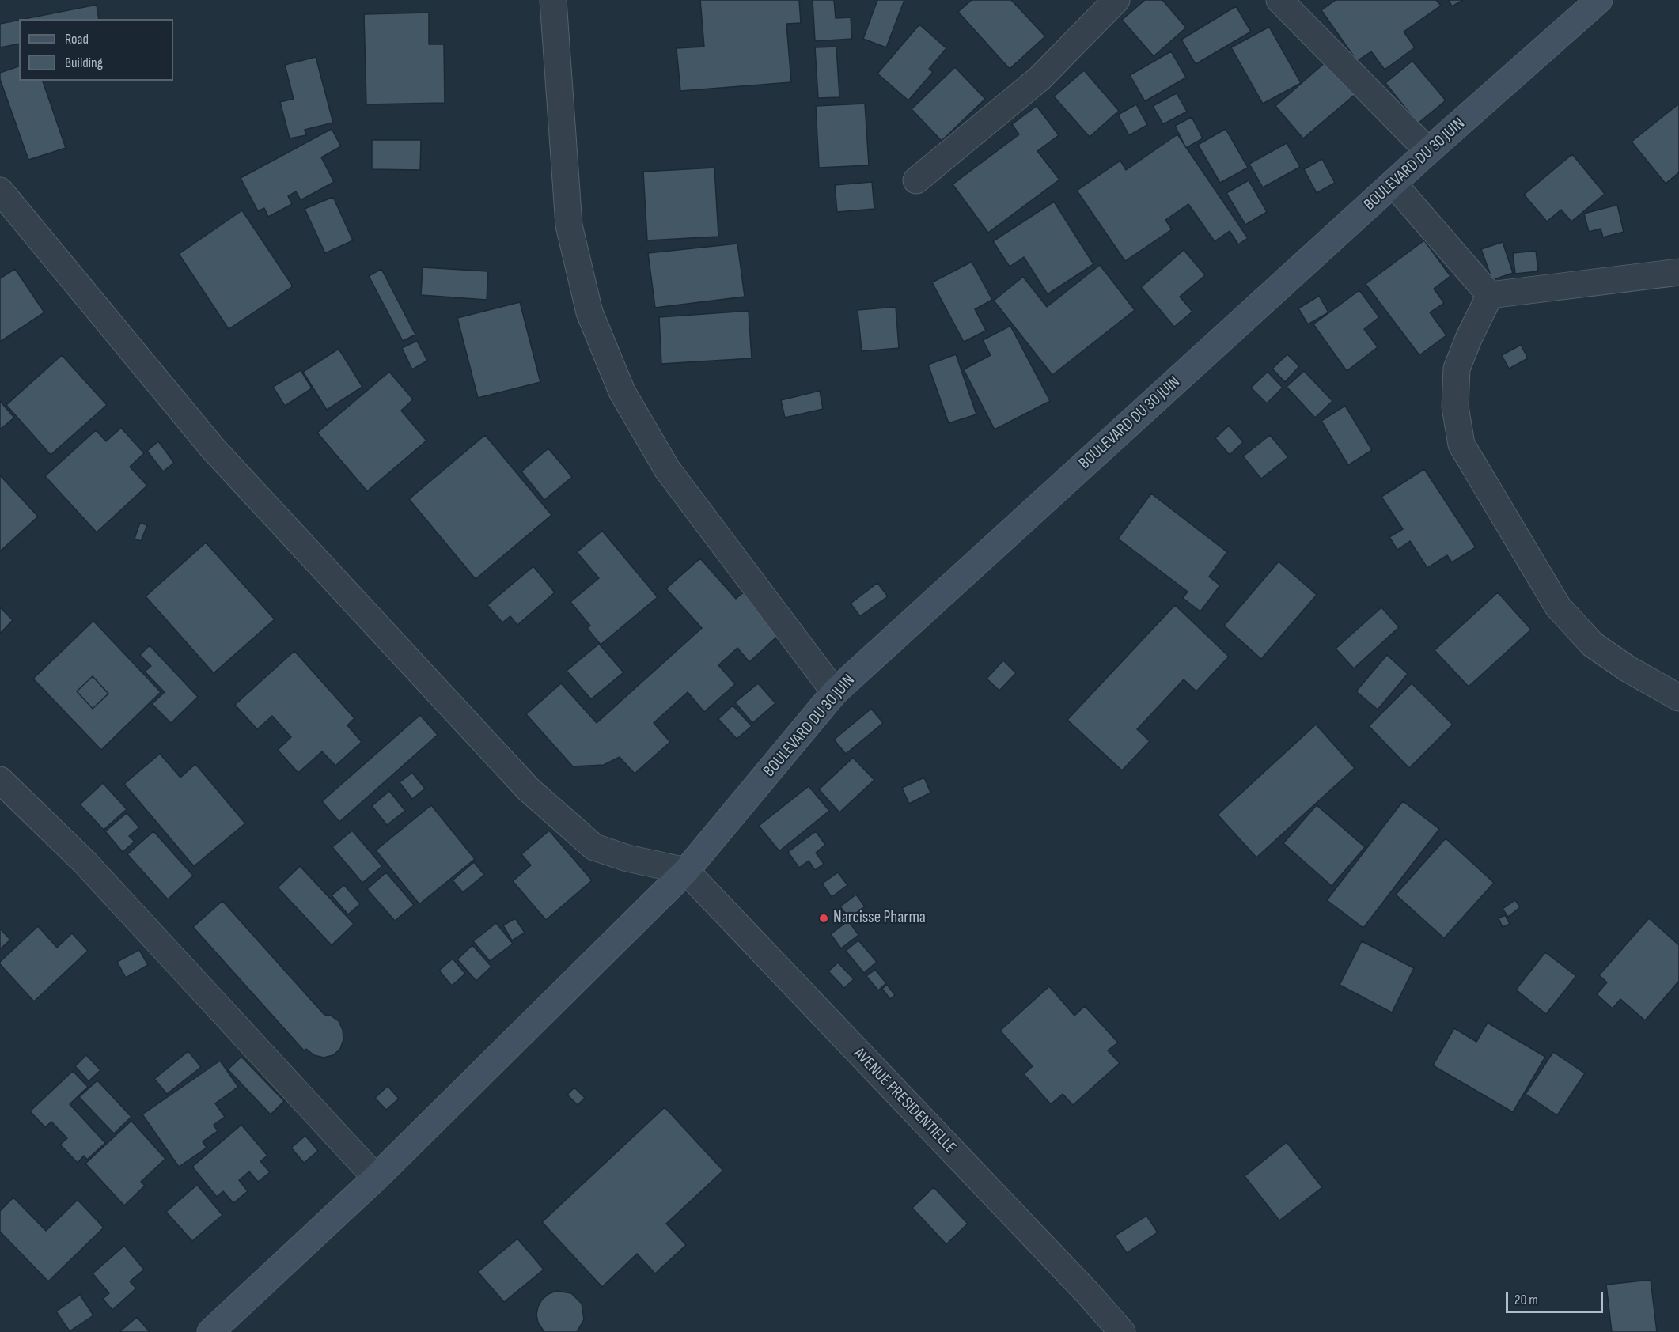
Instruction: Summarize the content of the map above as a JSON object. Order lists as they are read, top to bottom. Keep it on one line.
{"streets":{"street":["BOULEVARD DU 30 JUIN","AVENUE PRESIDENTIELLE"]},"crossings":[["BOULEVARD DU 30 JUIN","AVENUE PRESIDENTIELLE"]],"places":["Narcisse Pharma"],"legend":["Road","Building"],"scale_bar":"20 m"}
